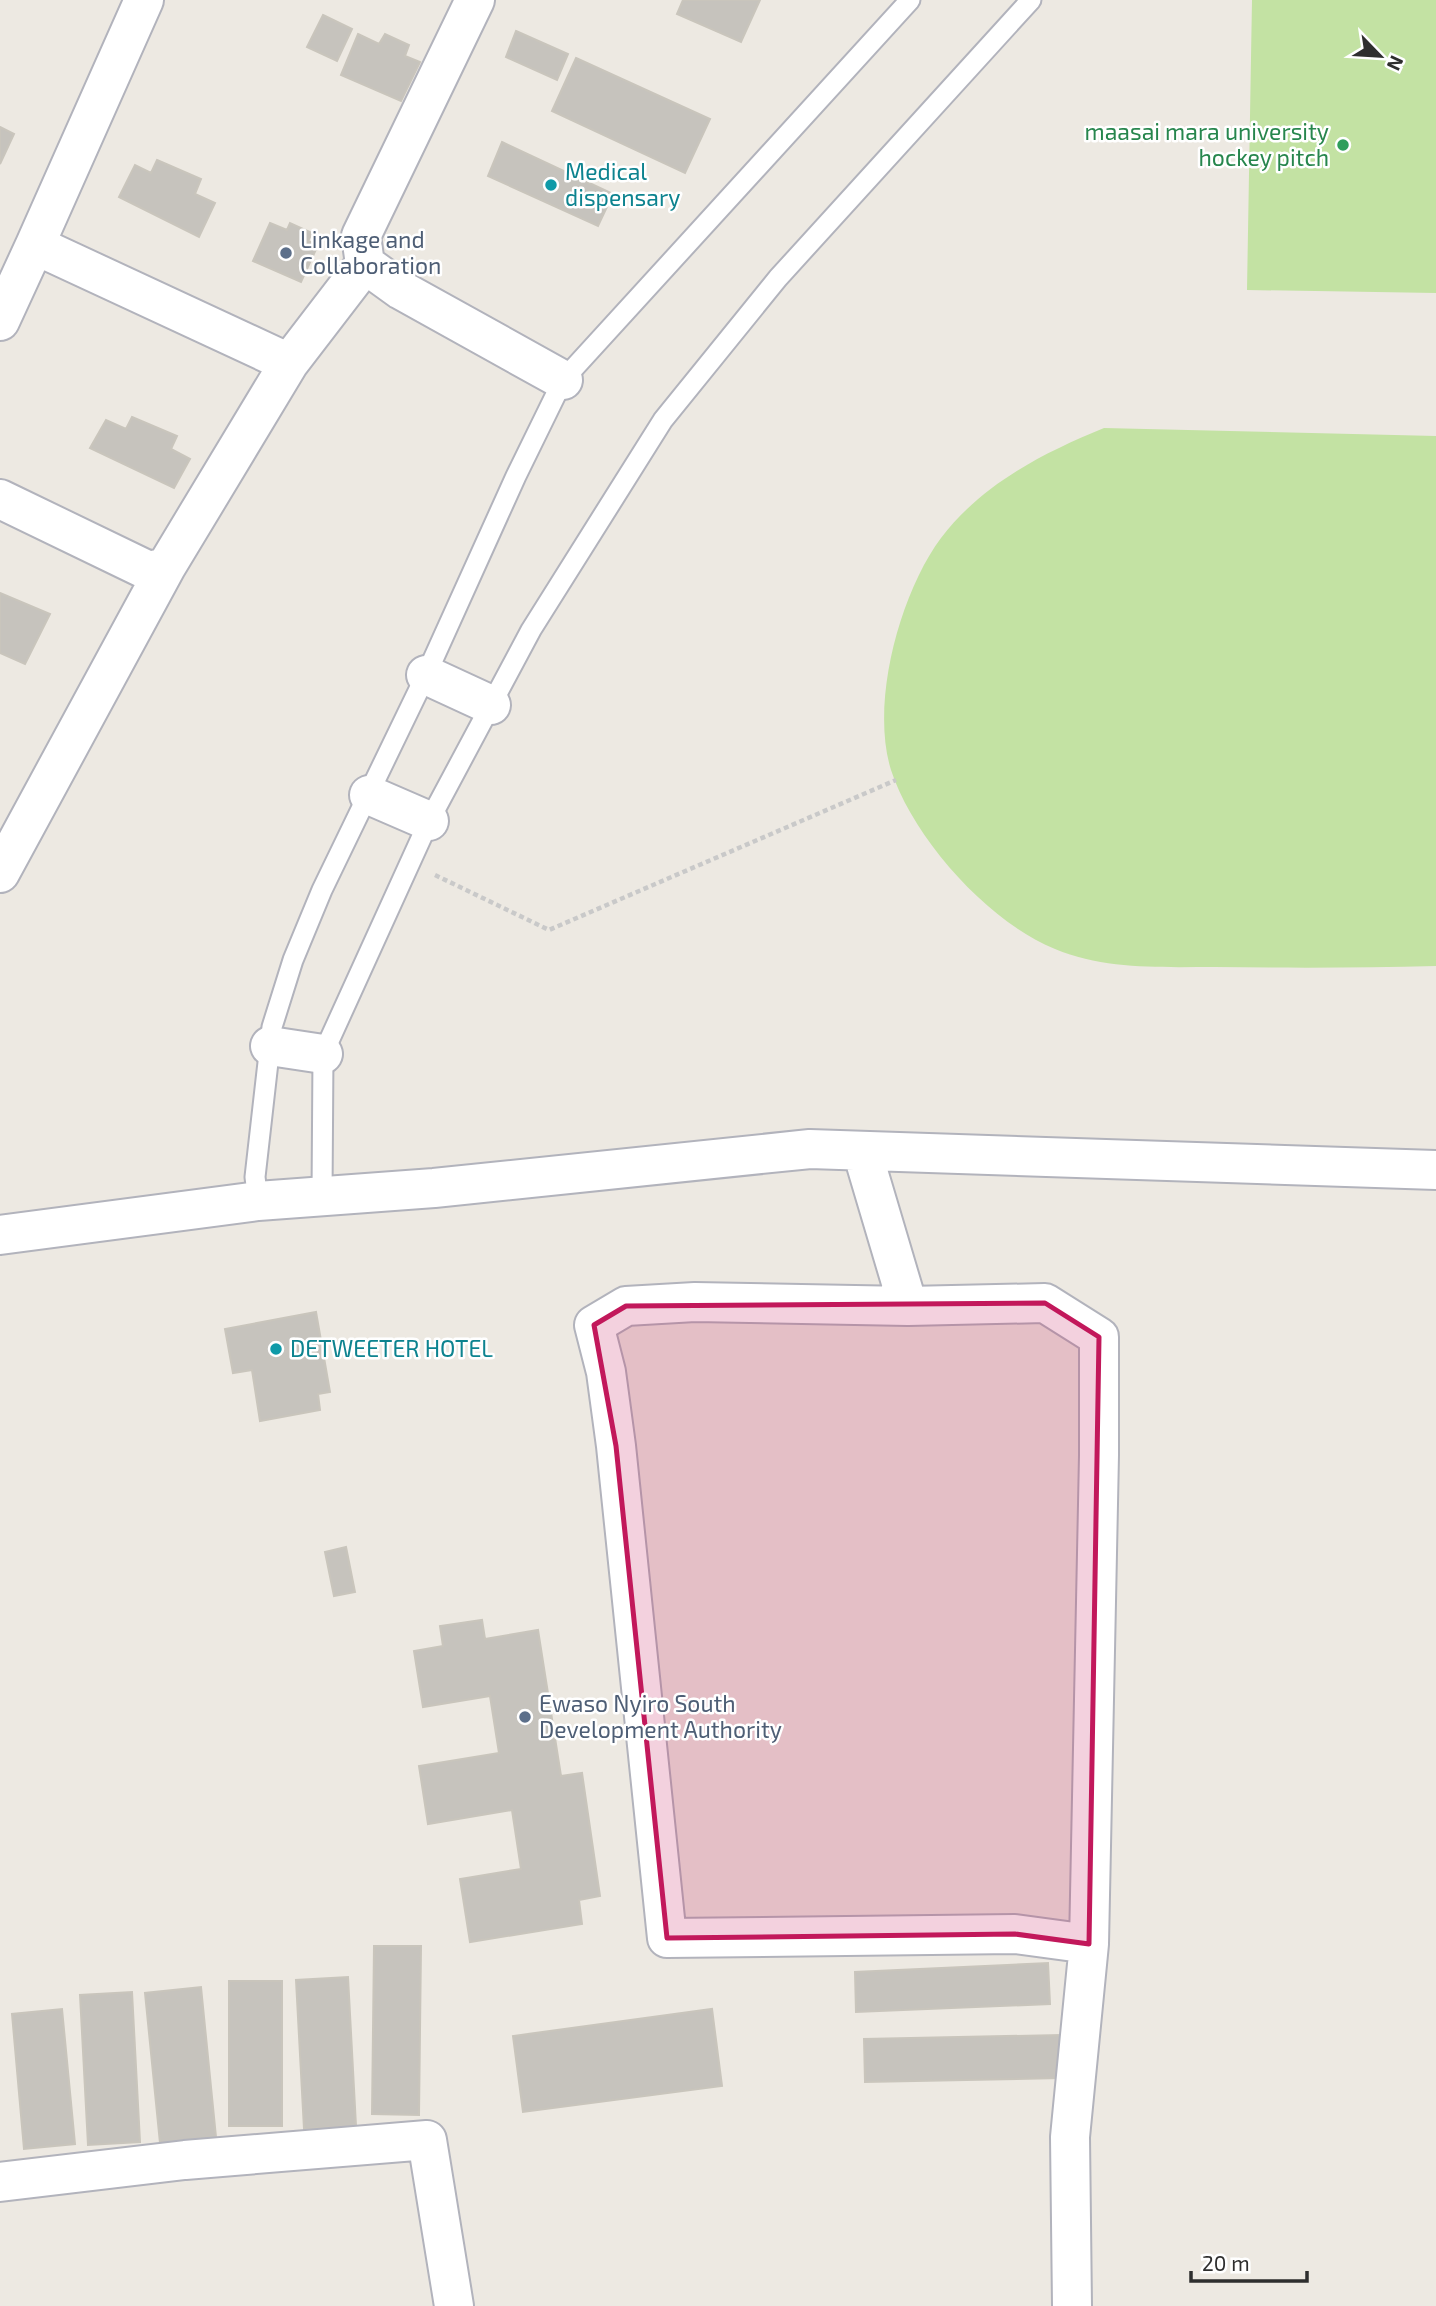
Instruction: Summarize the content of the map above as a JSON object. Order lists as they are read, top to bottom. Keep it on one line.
{"places":["maasai mara university hockey pitch","Medical dispensary","Linkage and Collaboration","DETWEETER HOTEL","Ewaso Nyiro South Development Authority"],"scale_bar":"20 m","north":"bottom right"}
